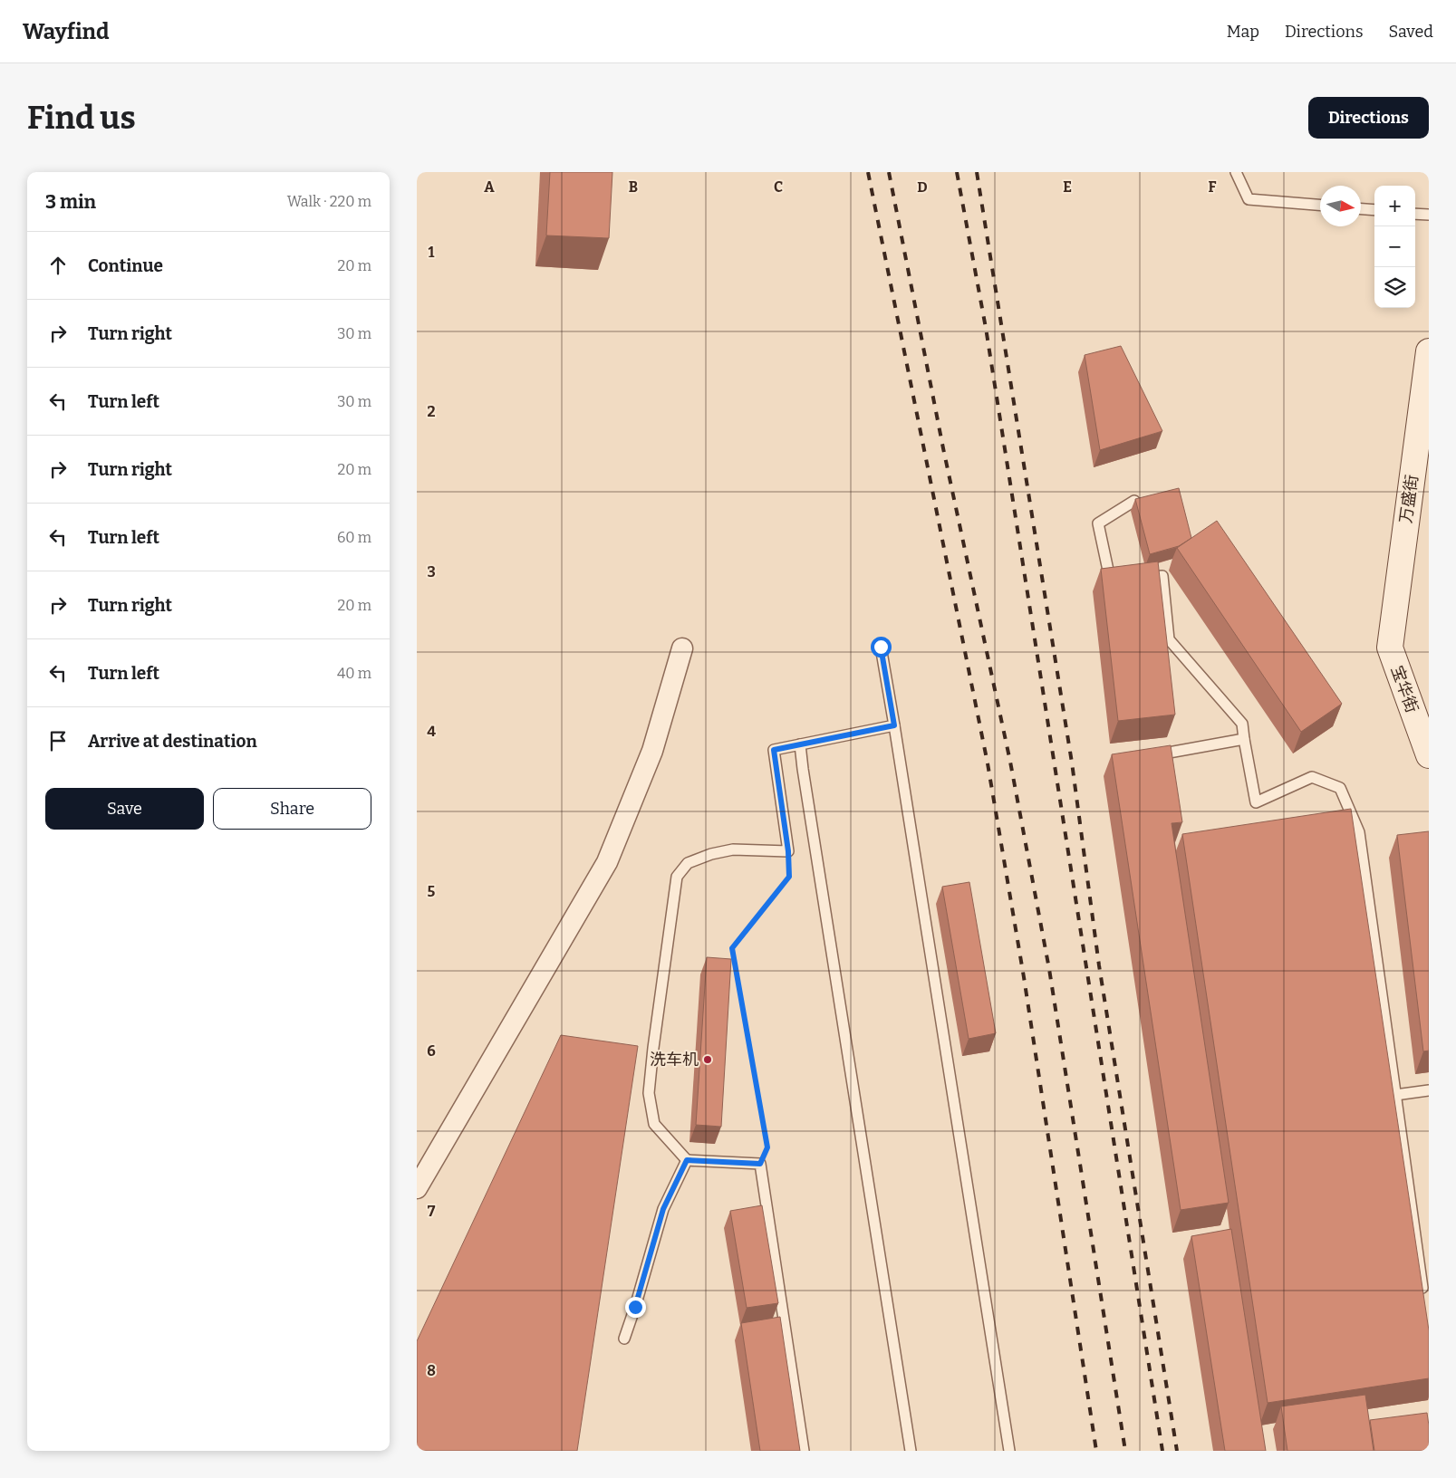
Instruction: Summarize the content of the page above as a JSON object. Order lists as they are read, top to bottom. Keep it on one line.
{"streets":{"street":["万盛街","宝华街"]},"crossings":[["万盛街","宝华街"]],"places":["洗车机"],"north":"right","page":{"header":"Wayfind","nav":["Map","Directions","Saved"],"buttons":["Directions",["Save","Share"]],"title":"Find us","heading":["3 min","Walk · 220 m"],"map_buttons":["+","−"],"list":[["Continue","20 m"],["Turn right","30 m"],["Turn left","30 m"],["Turn right","20 m"],["Turn left","60 m"],["Turn right","20 m"],["Turn left","40 m"],"Arrive at destination"]},"grid":{"columns":["A","B","C","D","E","F"],"rows":["1","2","3","4","5","6","7","8"]}}
